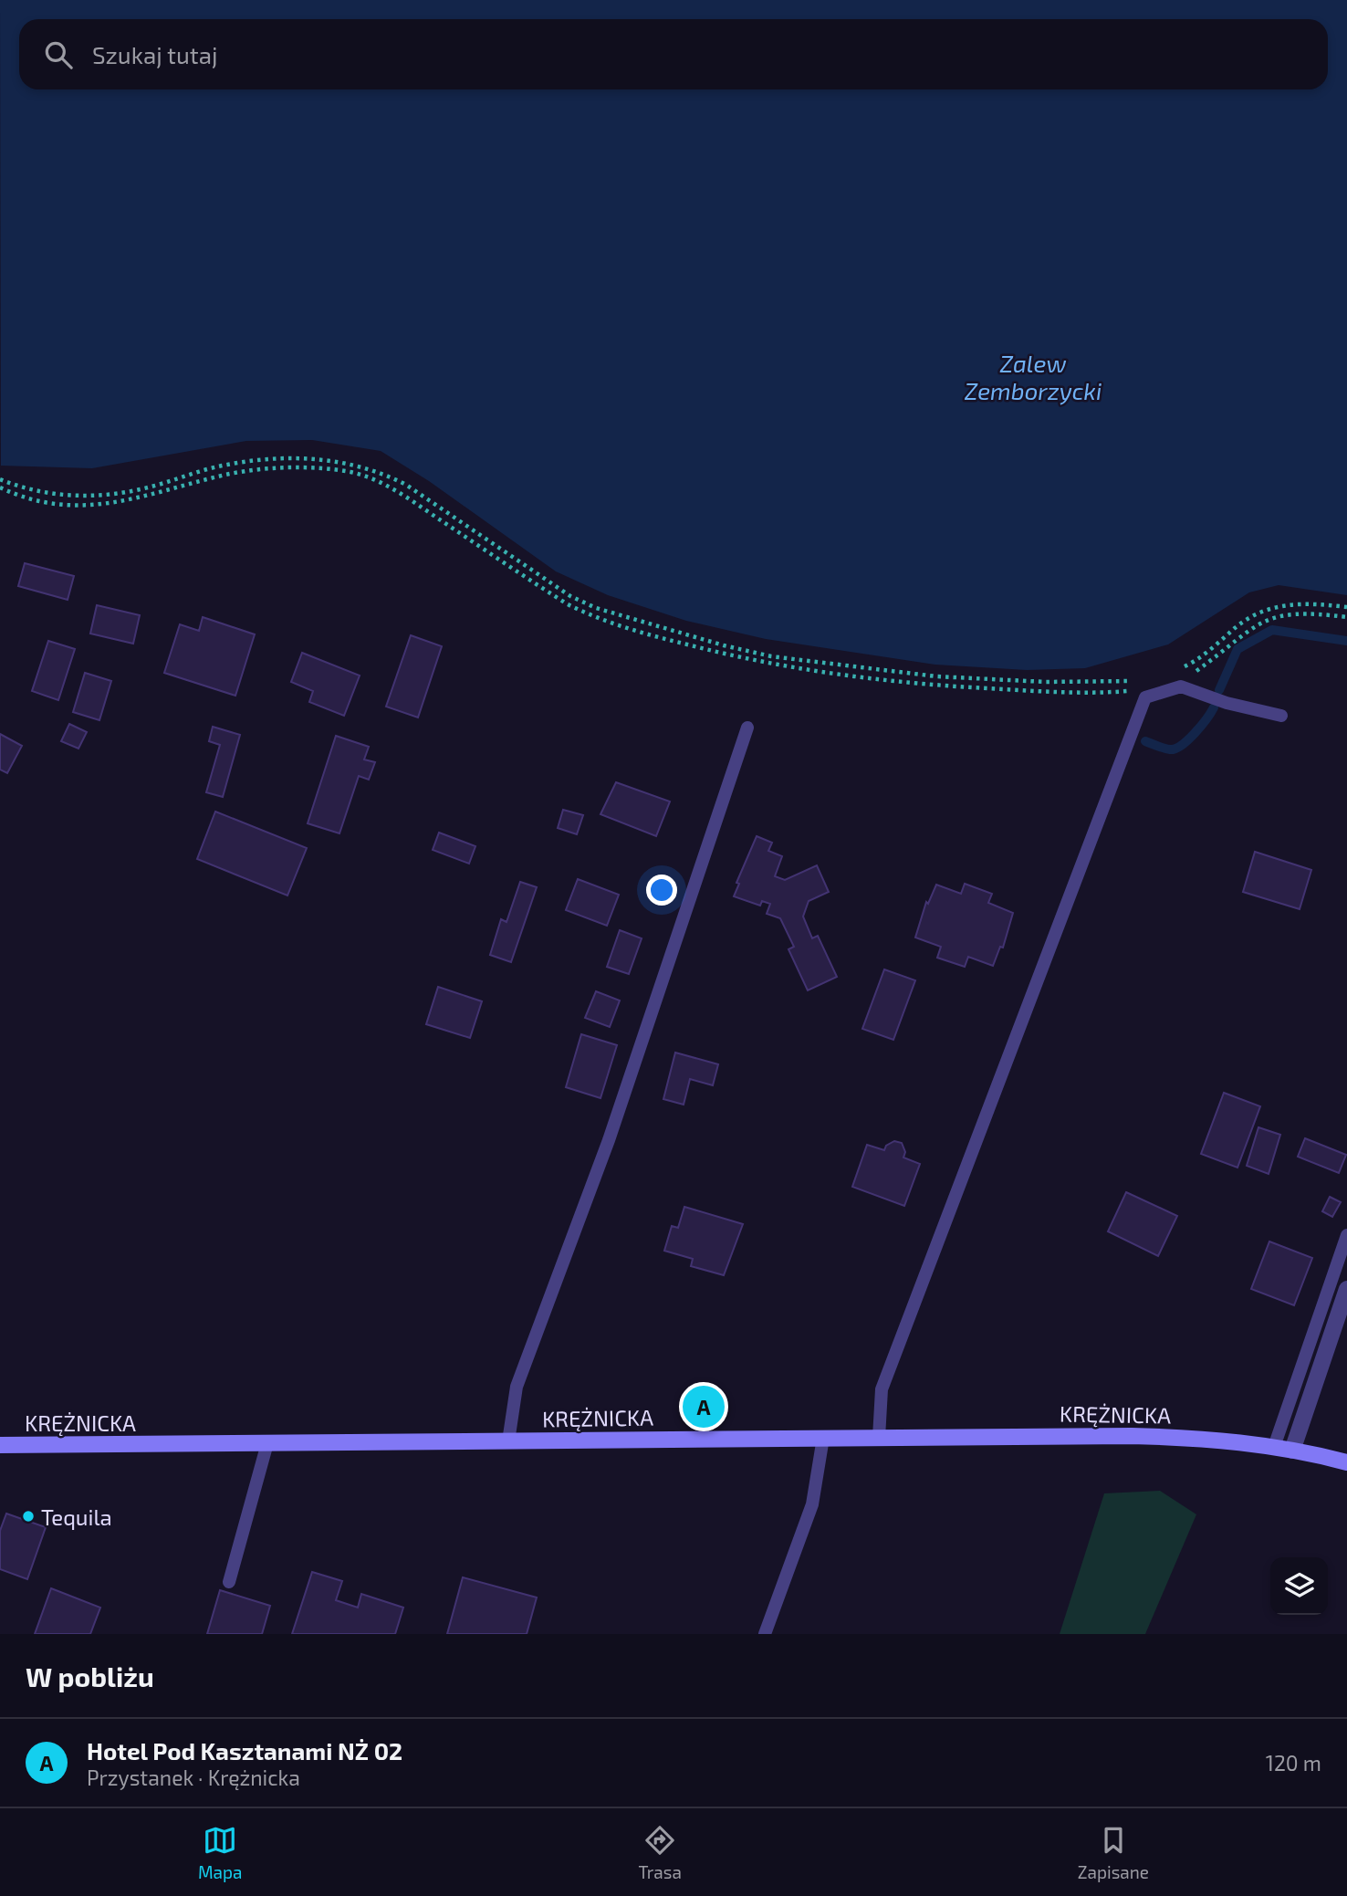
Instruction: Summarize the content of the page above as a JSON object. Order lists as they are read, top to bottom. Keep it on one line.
{"streets":{"street":["KRĘŻNICKA"]},"water":["Zalew Zemborzycki"],"places":["Tequila"],"page":{"search":"Szukaj tutaj","pins":"A","heading":"W pobliżu","list":[{"mark":"A","name":"Hotel Pod Kasztanami NŻ 02","note":"Przystanek · Krężnicka","value":"120 m"}],"nav":["Mapa","Trasa","Zapisane"]}}
